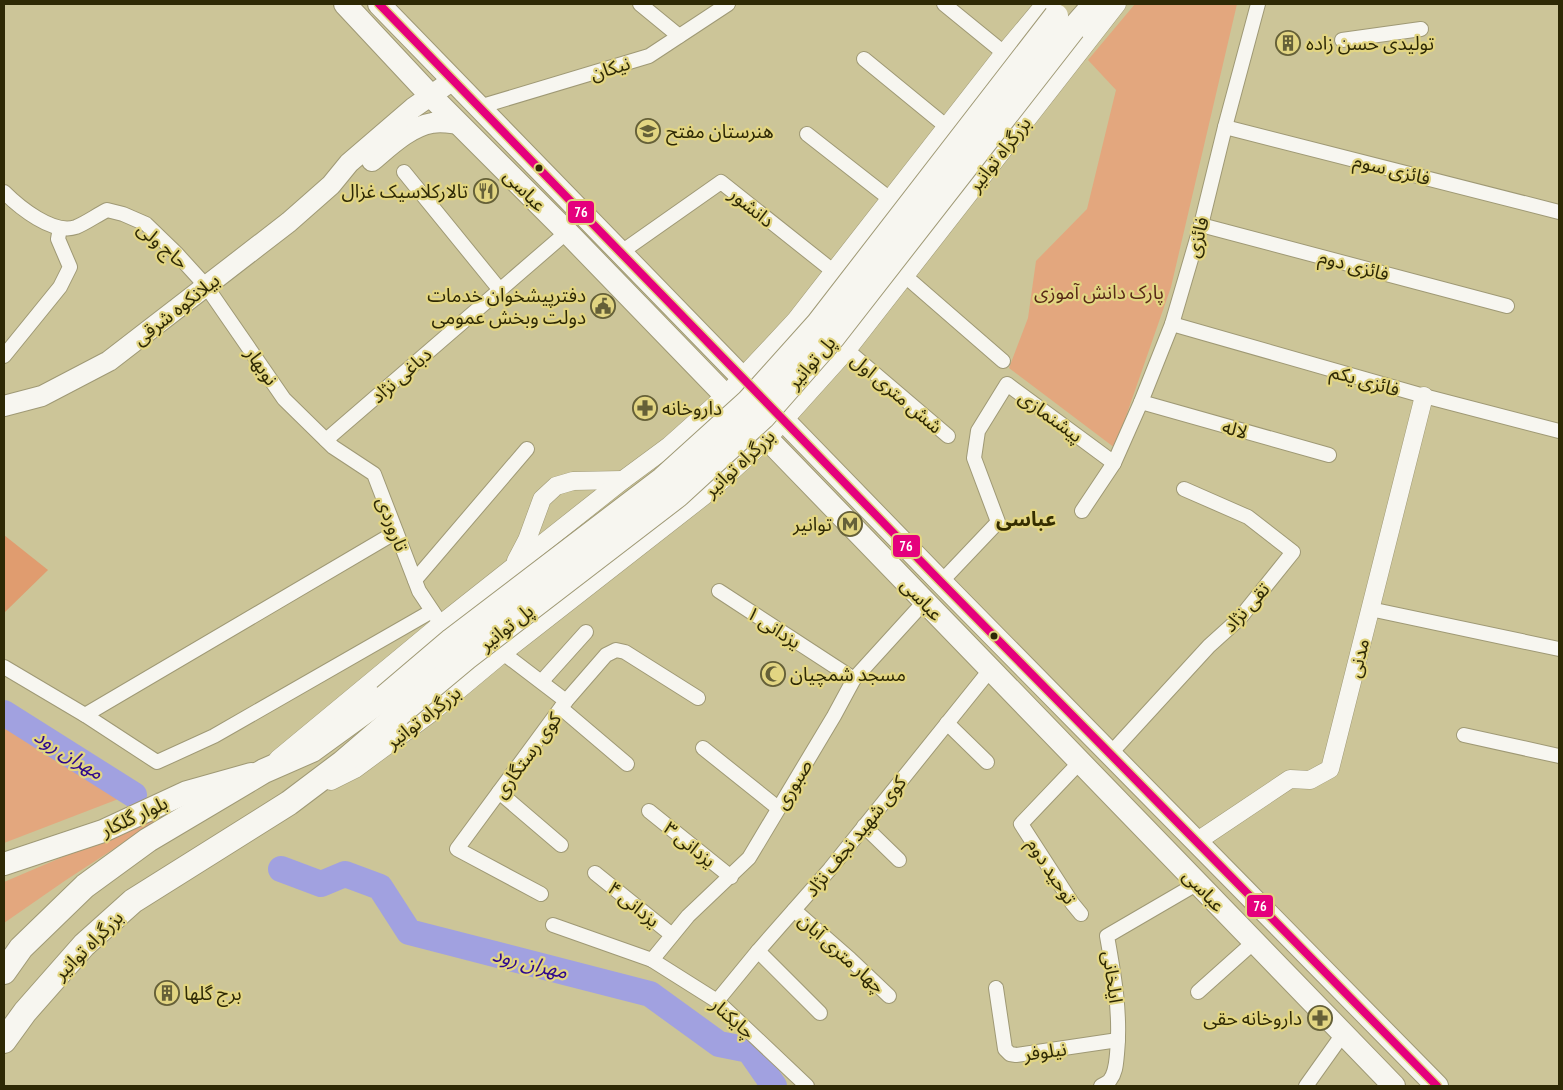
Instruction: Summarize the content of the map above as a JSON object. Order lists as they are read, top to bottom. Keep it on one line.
{"streets":{"highway":["بزرگراه توانیر","پل توانیر"],"main road":["عباسى","بیلانکوه شرقی","بلوار گلکار"],"street":["نیکان","فائزی سوم","دانشور","فائزی","حاج ولی","فائزی دوم","نوبهار","دباغی نژاد","فائزی یکم","شش متری اول","پیشنمازی","لاله","تاروردی","تقی نژاد","یزدانی ۱","مدنی","کوی رستگاری","صبوری","کوی شهید نجف نژاد","یزدانی ۳","توحید دوم","یزدانی ۴","چهار متری آبان","ایلخانی","چایکنار","نیلوفر"]},"crossings":[["نیکان","عباسى"],["بزرگراه توانیر","عباسى"],["بزرگراه توانیر","دانشور"],["بزرگراه توانیر","پل توانیر"],["بزرگراه توانیر","شش متری اول"],["بزرگراه توانیر","تاروردی"],["بزرگراه توانیر","کوی رستگاری"],["بزرگراه توانیر","بلوار گلکار"],["فائزی سوم","فائزی"],["عباسى","دانشور"],["عباسى","بیلانکوه شرقی"],["عباسى","دباغی نژاد"],["عباسى","پیشنمازی"],["عباسى","تقی نژاد"],["عباسى","مدنی"],["عباسى","صبوری"],["عباسى","کوی شهید نجف نژاد"],["عباسى","توحید دوم"],["عباسى","ایلخانی"],["فائزی","فائزی دوم"],["فائزی","فائزی یکم"],["فائزی","پیشنمازی"],["فائزی","لاله"],["حاج ولی","بیلانکوه شرقی"],["حاج ولی","نوبهار"],["بیلانکوه شرقی","نوبهار"],["نوبهار","دباغی نژاد"],["نوبهار","تاروردی"],["دباغی نژاد","تاروردی"],["فائزی یکم","مدنی"],["یزدانی ۱","صبوری"],["صبوری","یزدانی ۳"],["صبوری","یزدانی ۴"],["صبوری","چایکنار"],["کوی شهید نجف نژاد","چهار متری آبان"],["کوی شهید نجف نژاد","چایکنار"],["ایلخانی","نیلوفر"]],"districts":["عباسی"],"water":["مهران رود"],"parks":["پارک دانش آموزی"],"places":{"building":["تولیدی حسن زاده","برج گلها"],"school or university":["هنرستان مفتح"],"restaurant":["تالارکلاسیک غزال"],"public building":["دفترپیشخوان خدمات دولت وبخش عمومی"],"pharmacy":["داروخانه","داروخانه حقی"],"metro station":["توانیر"],"mosque":["مسجد شمچیان"]},"lines":["transit line 76"]}
